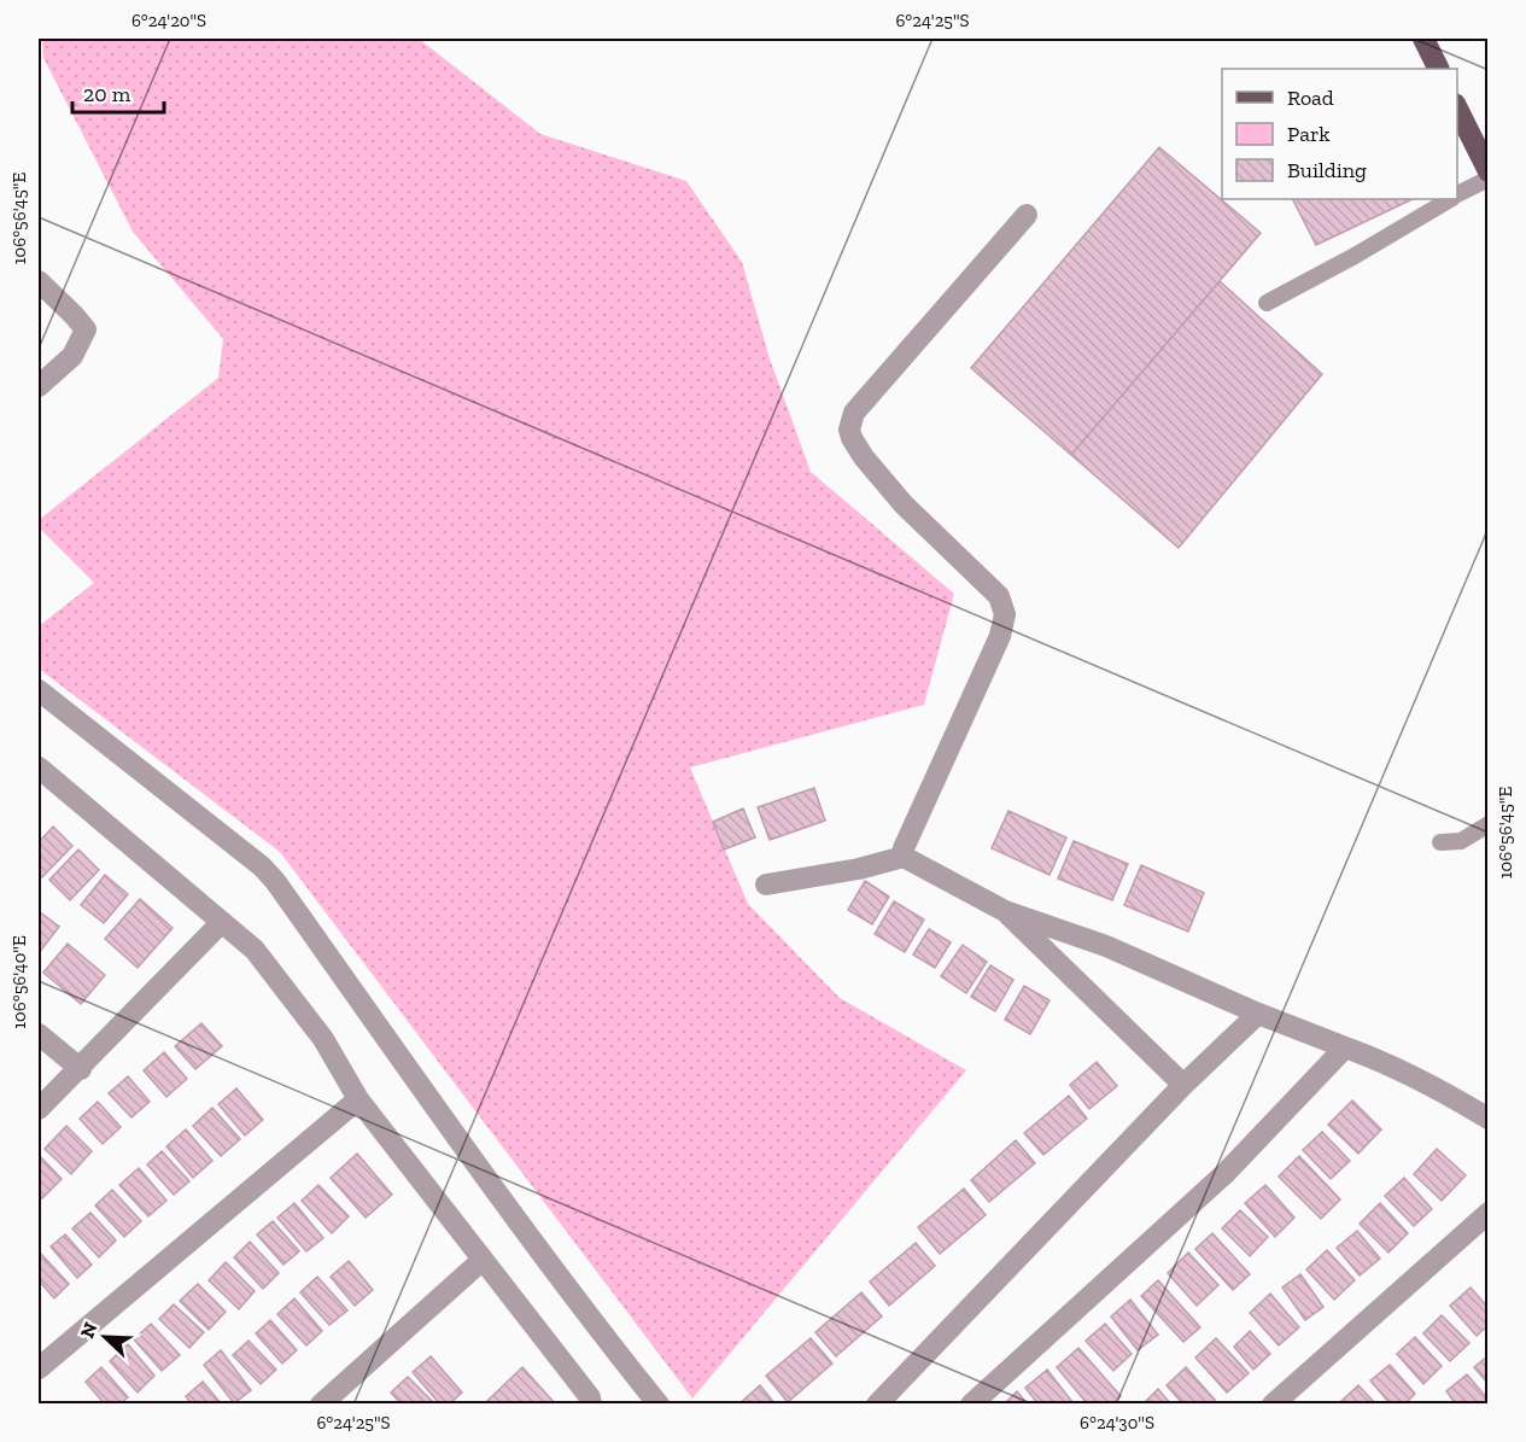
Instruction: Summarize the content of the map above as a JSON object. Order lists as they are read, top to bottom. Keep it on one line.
{"legend":["Road","Park","Building"],"scale_bar":"20 m","north":"top left","coordinates":["6°24'20\"S","6°24'25\"S","106°56'45\"E","106°56'40\"E","6°24'30\"S"]}
